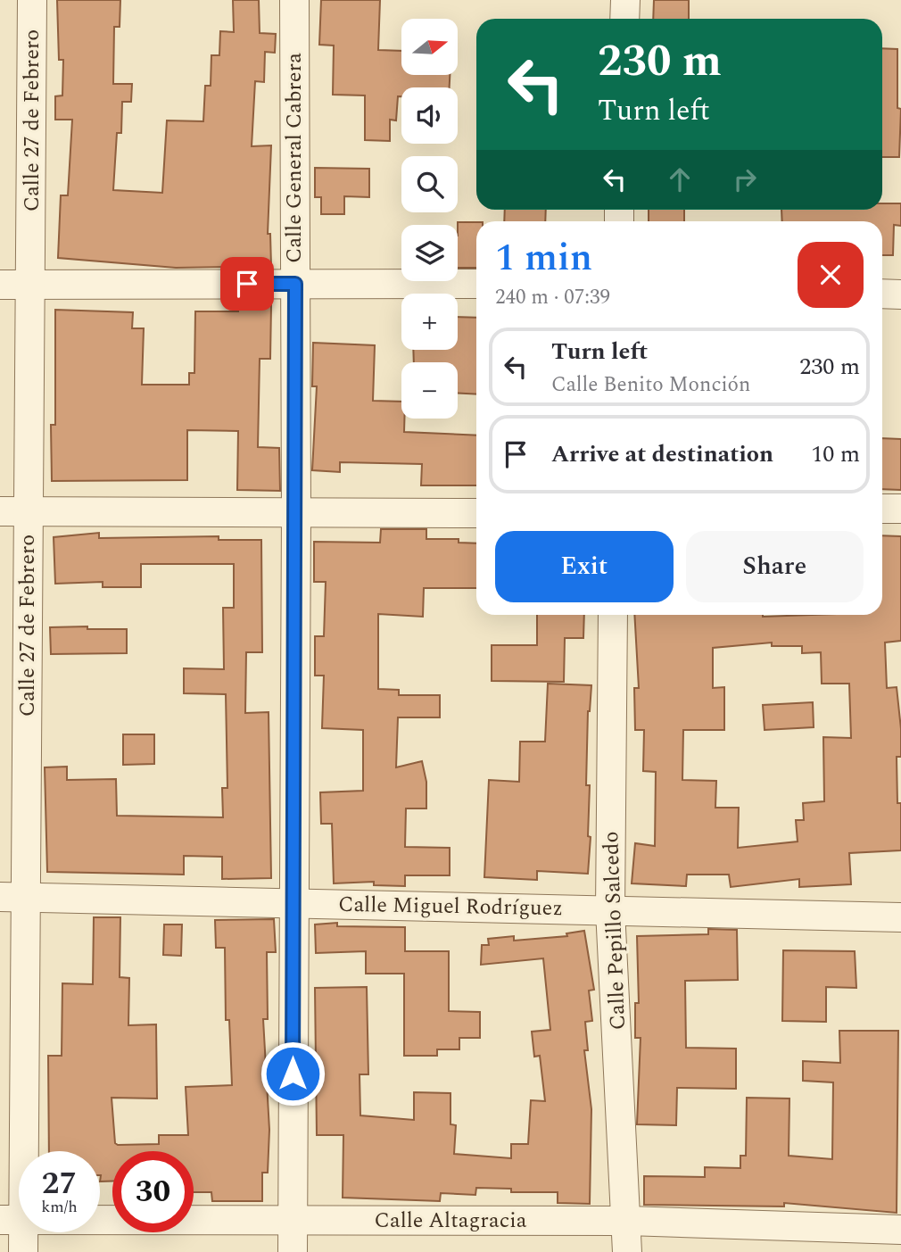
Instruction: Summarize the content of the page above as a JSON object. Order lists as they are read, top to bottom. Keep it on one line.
{"streets":{"street":["Calle 27 de Febrero","Calle General Cabrera","Calle Miguel Rodríguez","Calle Pepillo Salcedo","Calle Altagracia"]},"crossings":[["Calle 27 de Febrero","Calle Miguel Rodríguez"],["Calle 27 de Febrero","Calle Altagracia"],["Calle General Cabrera","Calle Miguel Rodríguez"],["Calle General Cabrera","Calle Altagracia"],["Calle Miguel Rodríguez","Calle Pepillo Salcedo"],["Calle Pepillo Salcedo","Calle Altagracia"]],"north":"right","page":{"map_buttons":["+","−"],"turn":["230 m","Turn left"],"heading":["1 min","240 m · 07:39"],"list":[{"name":"Turn left","note":"Calle Benito Monción","value":"230 m"},{"name":"Arrive at destination","value":"10 m"}],"buttons":["Exit","Share"],"speed":"27 km/h","limit":"30"}}
